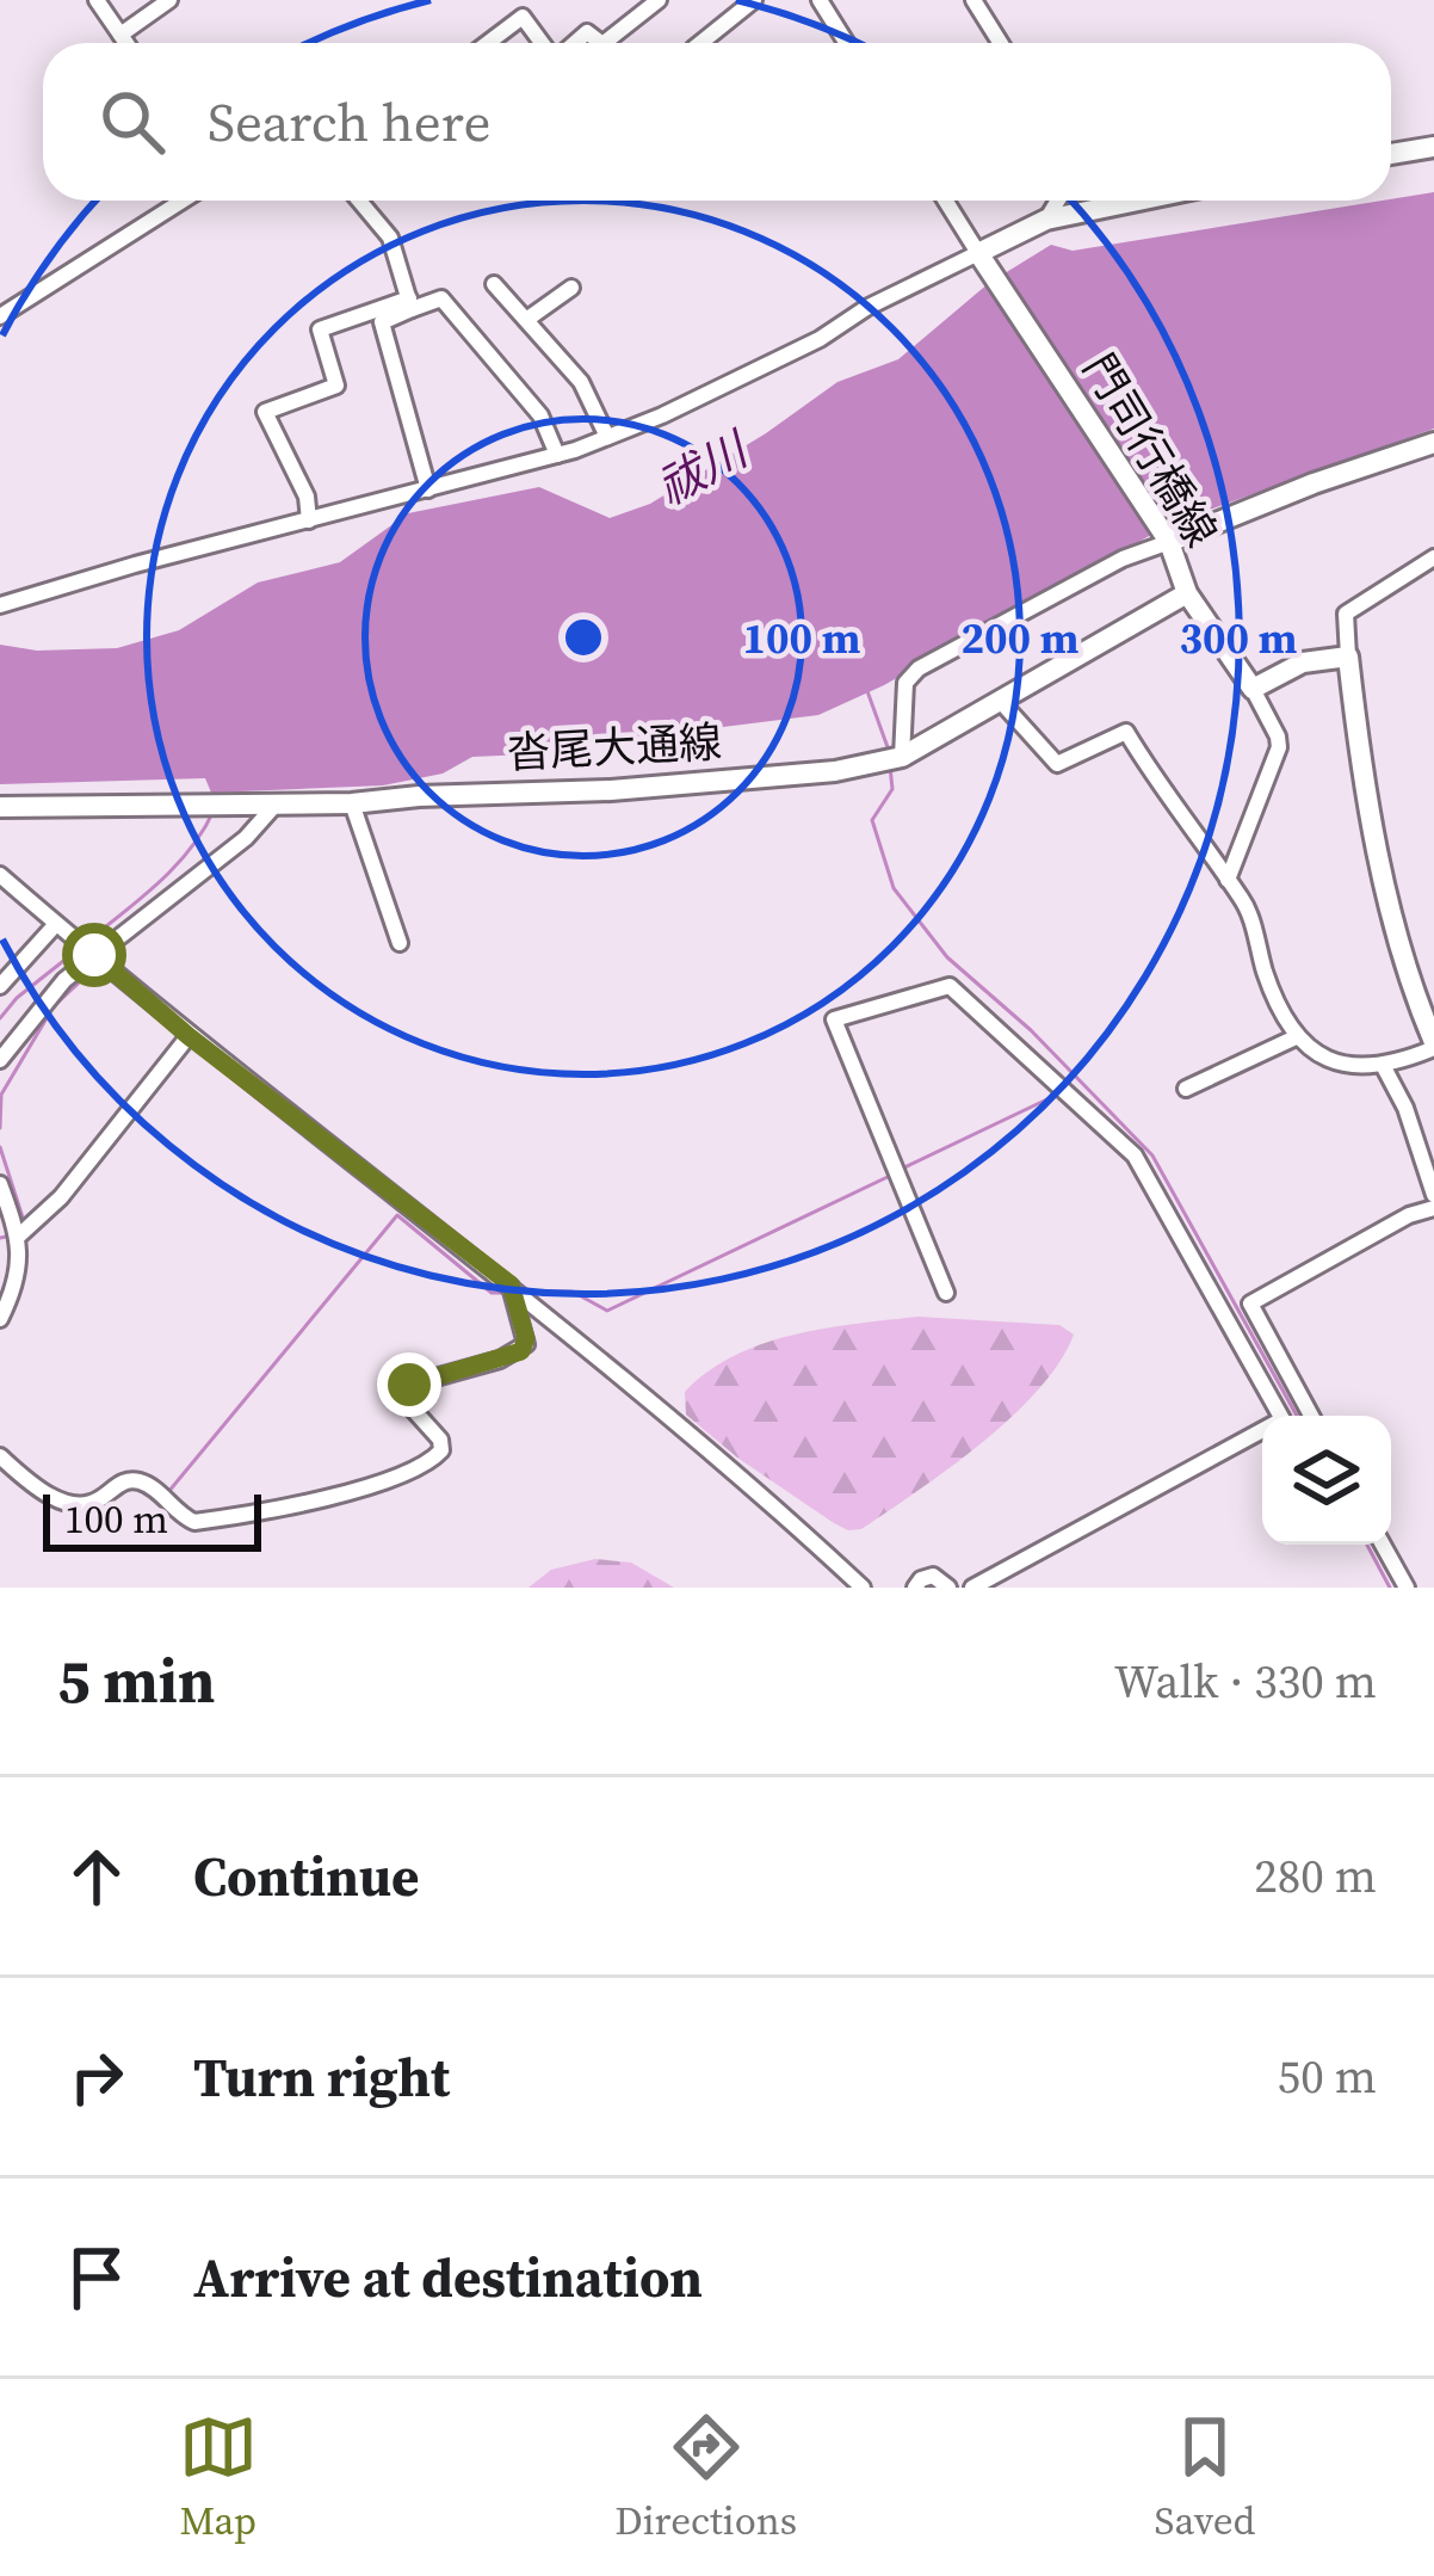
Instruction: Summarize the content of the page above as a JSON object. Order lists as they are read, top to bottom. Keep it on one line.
{"streets":{"main road":["門司行橋線","沓尾大通線"]},"crossings":[["門司行橋線","沓尾大通線"]],"water":["祓川"],"scale_bar":"100 m","page":{"search":"Search here","scale":"100 m","heading":["5 min","Walk · 330 m"],"list":[["Continue","280 m"],["Turn right","50 m"],"Arrive at destination"],"nav":["Map","Directions","Saved"]},"rings":["100 m","200 m","300 m"]}
